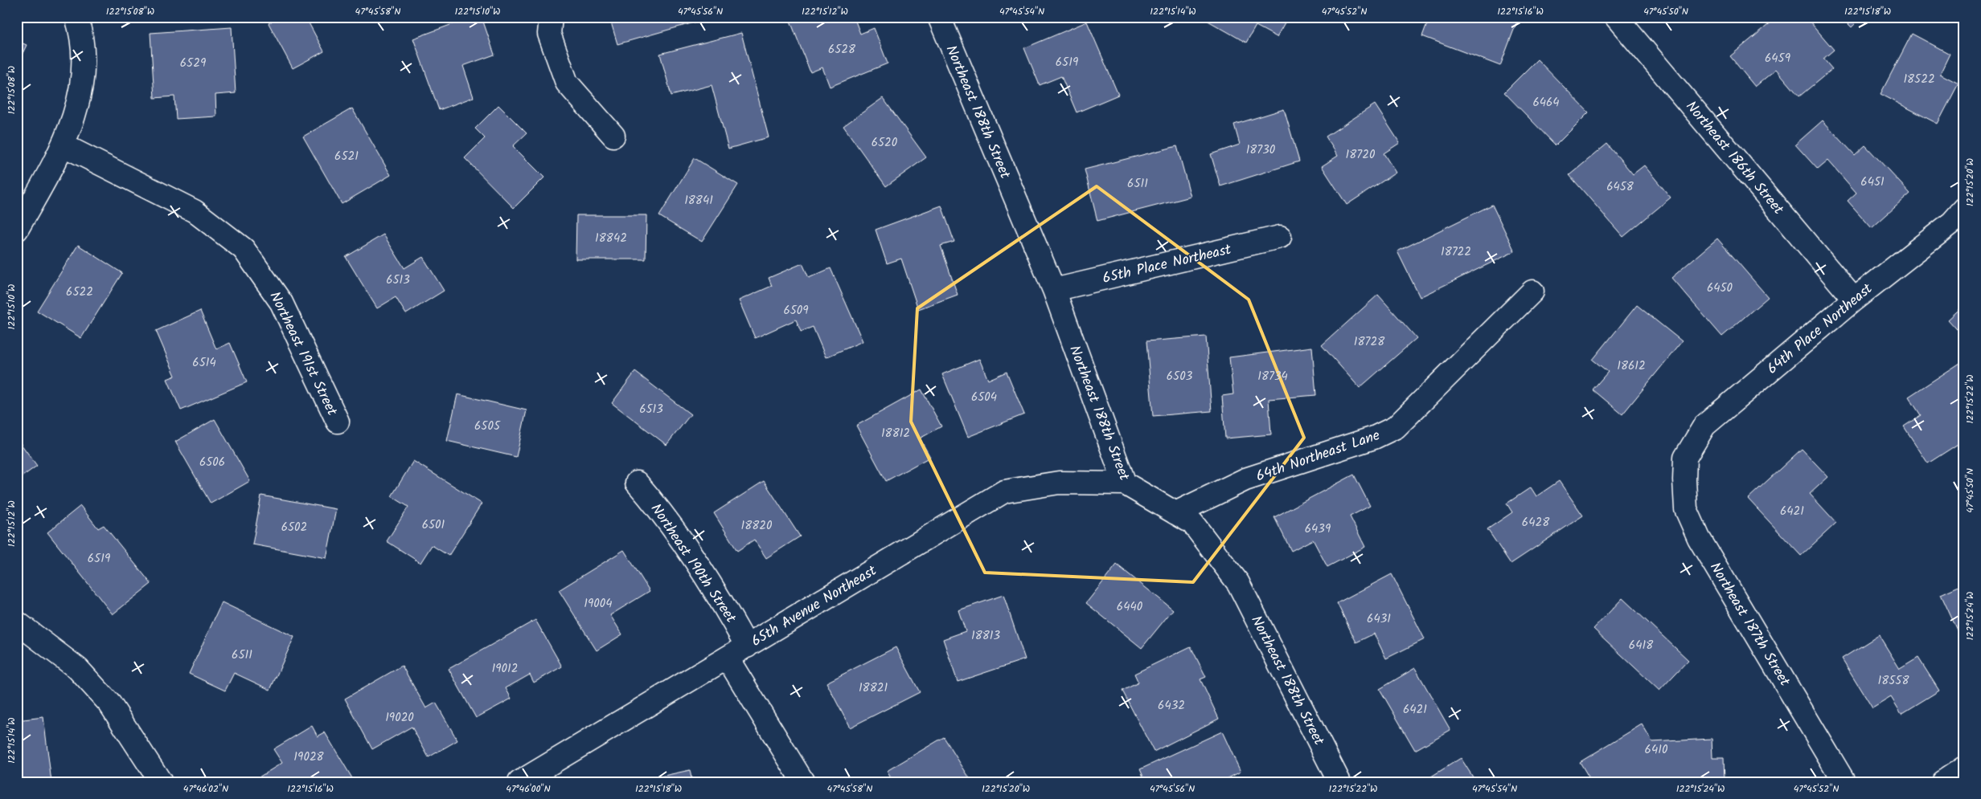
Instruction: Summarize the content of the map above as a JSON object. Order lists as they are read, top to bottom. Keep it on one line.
{"streets":{"street":["Northeast 188th Street","Northeast 186th Street","65th Place Northeast","64th Place Northeast","Northeast 191st Street","64th Northeast Lane","Northeast 190th Street","65th Avenue Northeast","Northeast 187th Street"]},"crossings":[["Northeast 188th Street","65th Place Northeast"],["Northeast 188th Street","64th Northeast Lane"],["Northeast 188th Street","65th Avenue Northeast"],["Northeast 186th Street","64th Place Northeast"],["64th Place Northeast","Northeast 187th Street"],["Northeast 190th Street","65th Avenue Northeast"]],"house_numbers":["6528","6459","6519","6529","18522","6464","6520","18730","18720","6521","6451","6511","6458","18841","18842","18722","6513","6450","6522","6509","18728","6514","18612","6503","18734","6504","6513","6505","18812","6506","6421","6428","6501","18820","6502","6439","6519","19004","6440","6431","18813","6418","6511","19012","18558","18821","6432","6421","19020","6410","19028"],"coordinates":["122°15'08\"W","47°45'58\"N","122°15'10\"W","47°45'56\"N","122°15'12\"W","47°45'54\"N","122°15'14\"W","47°45'52\"N","122°15'16\"W","47°45'50\"N","122°15'18\"W","122°15'20\"W","122°15'22\"W","122°15'24\"W","47°46'02\"N","47°46'00\"N"]}
